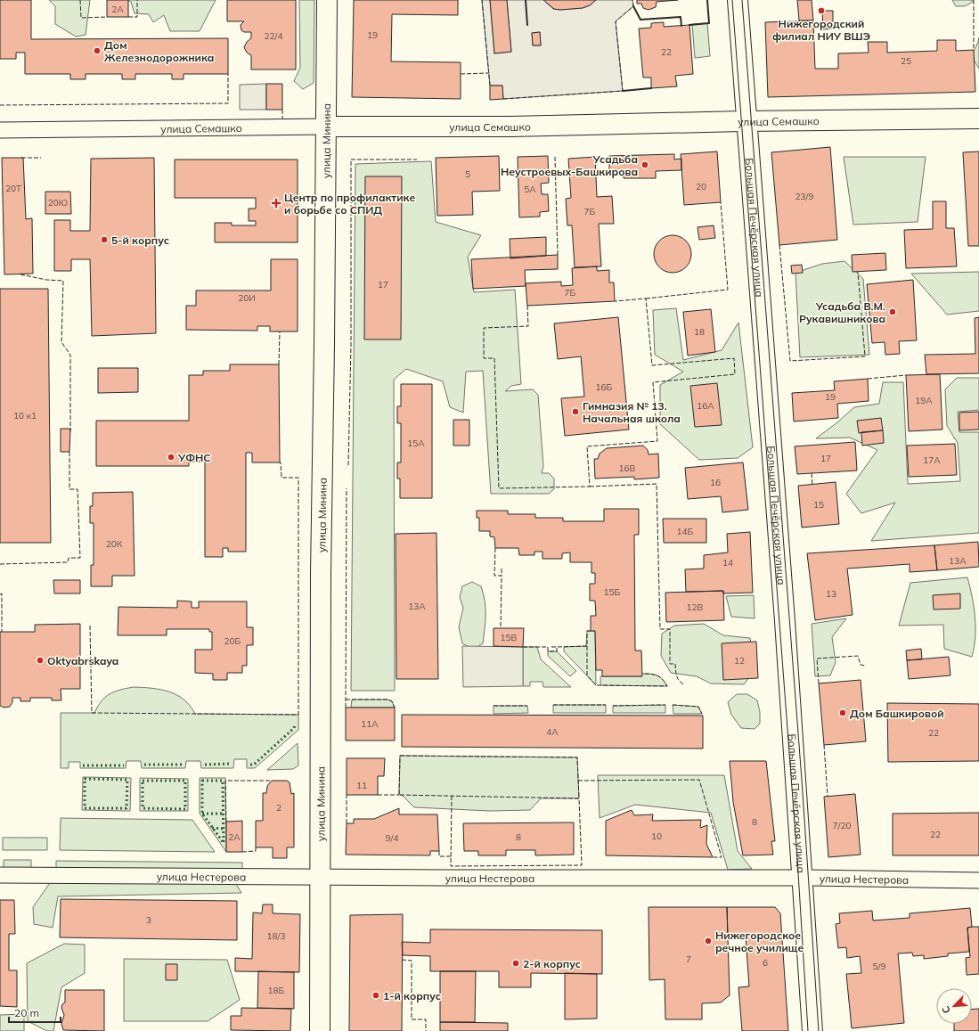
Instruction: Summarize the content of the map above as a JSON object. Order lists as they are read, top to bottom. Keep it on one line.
{"streets":{"street":["улица Семашко","улица Минина","Большая Печёрская улица","улица Нестерова"]},"crossings":[["улица Семашко","улица Минина"],["улица Семашко","Большая Печёрская улица"],["улица Минина","улица Нестерова"],["Большая Печёрская улица","улица Нестерова"]],"places":{"other":["Нижегородский филиал НИУ ВШЭ","Дом Железнодорожника","Усадьба Неустроевых-Башкирова","5-й корпус","Усадьба В.М. Рукавишникова","Гимназия № 13. Начальная школа","УФНС","Oktyabrskaya","Дом Башкировой","Нижегородское речное училище","2-й корпус","1-й корпус"],"health":["Центр по профилактике и борьбе со СПИД"]},"house_numbers":["2А","19","22/4","22","25","5","20","20Т","5А","23/9","20Ю","7Б","17","7Б","20И","18","16Б","19","19А","16А","10 к1","15А","17","17А","16В","16","15","14Б","20К","13А","14","15Б","13","13А","12В","15В","20Б","12","11А","4А","22","11","2","8","7/20","22","10","2А","8","9/4","3","18/3","7","6","5/9","18Б"],"scale_bar":"20 m","north":"bottom left"}
